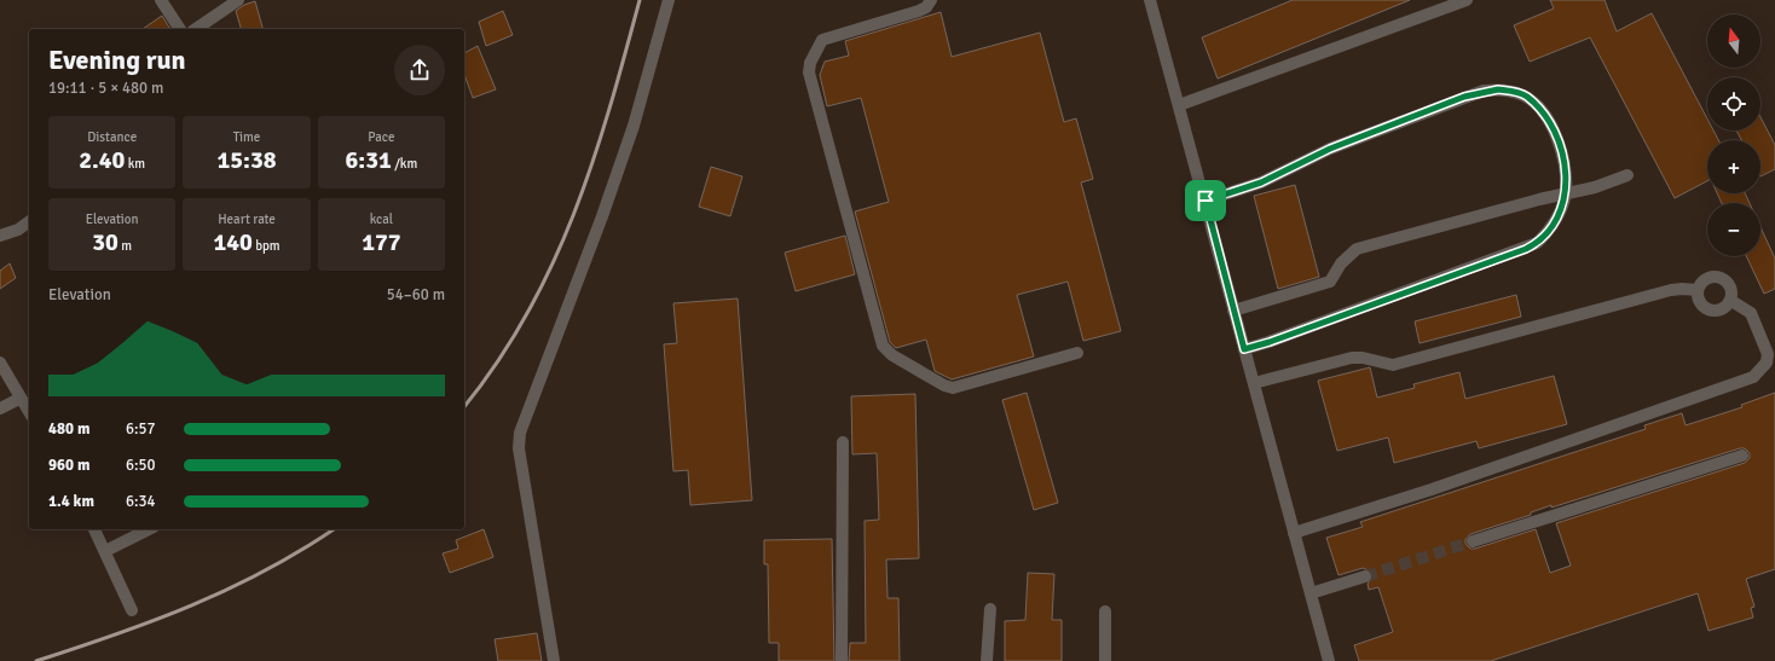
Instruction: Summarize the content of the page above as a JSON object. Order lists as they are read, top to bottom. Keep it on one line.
{"north":"top","page":{"map_buttons":["+","−"],"heading":["Evening run","19:11 · 5 × 480 m"],"stats":[["Distance","2.40 km"],["Time","15:38"],["Pace","6:31 /km"],["Elevation","30 m"],["Heart rate","140 bpm"],["kcal","177"]],"chart":["Elevation","54–60 m"],"list":[{"name":"480 m","note":"6:57"},{"name":"960 m","note":"6:50"},{"name":"1.4 km","note":"6:34"}]}}
